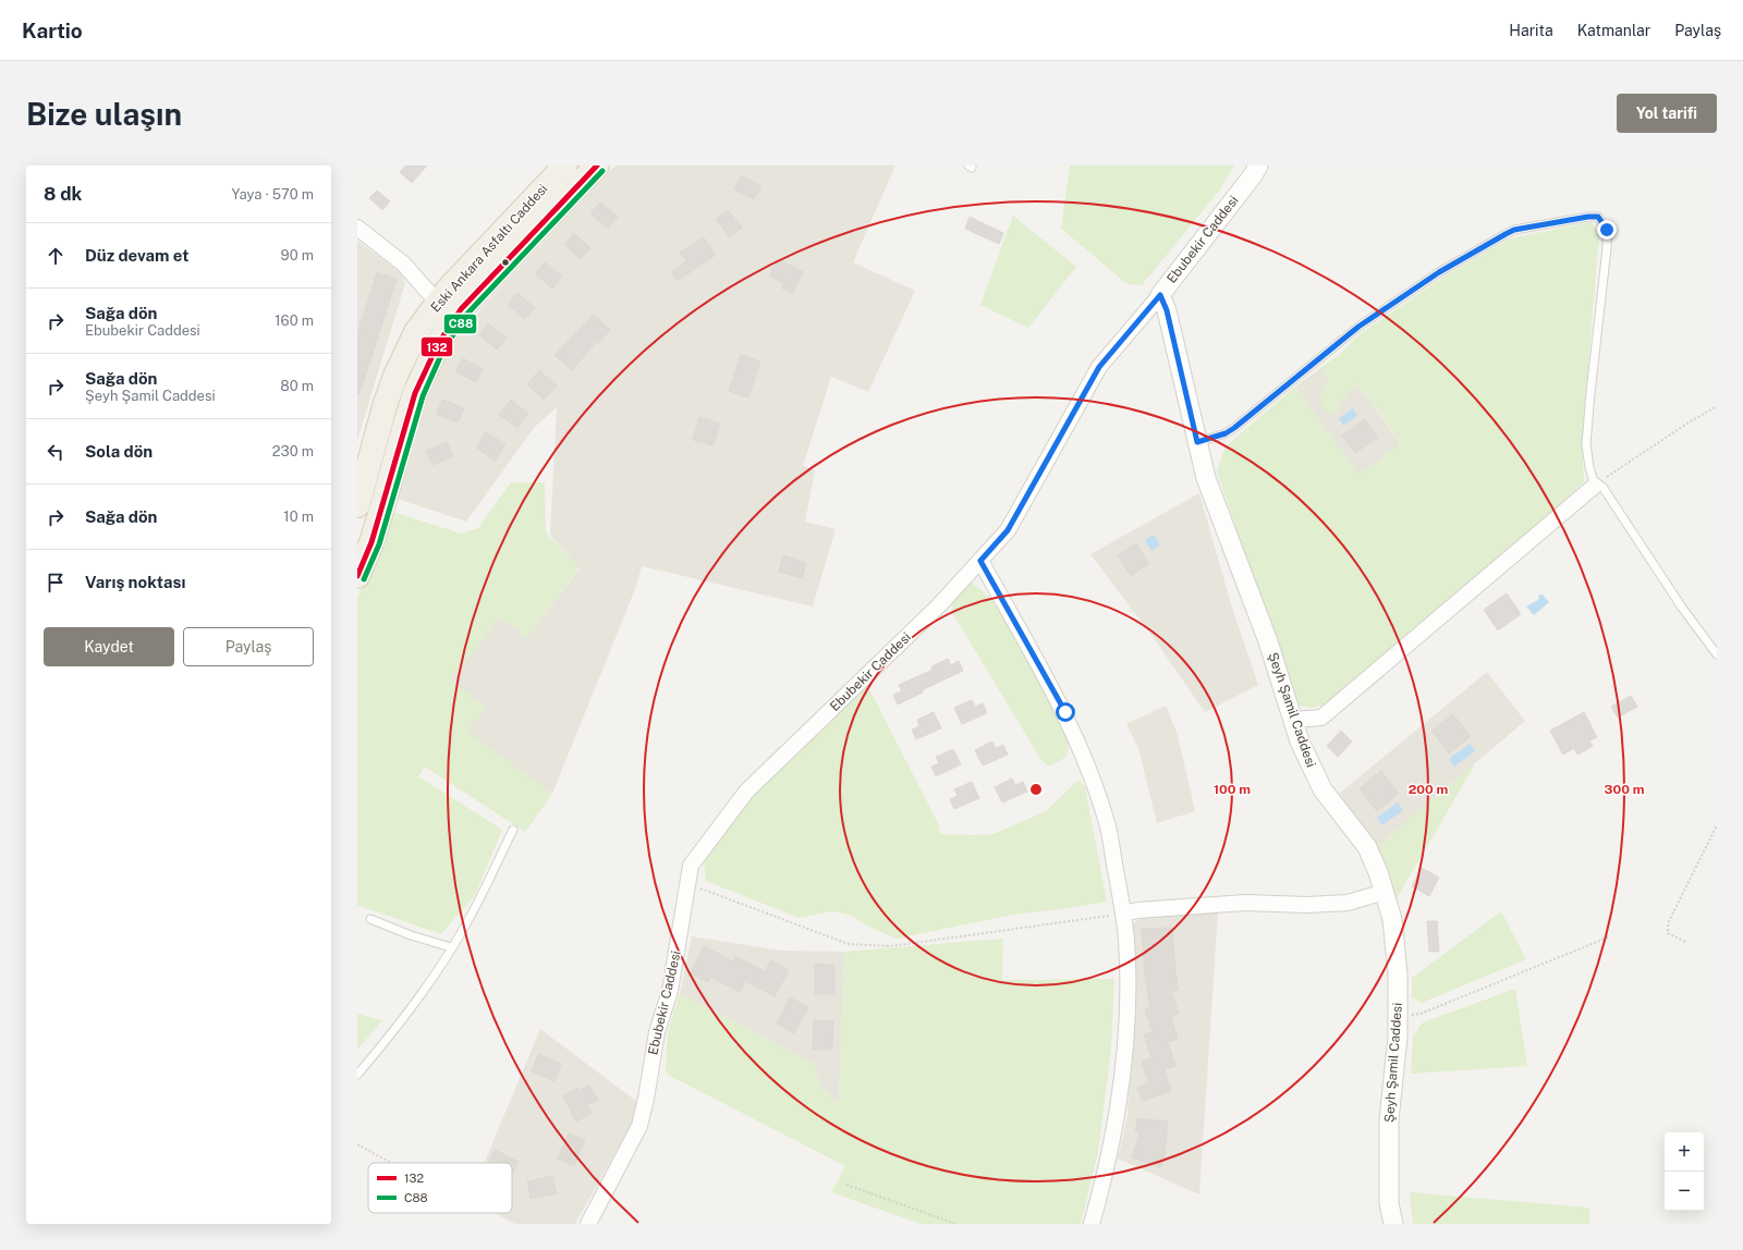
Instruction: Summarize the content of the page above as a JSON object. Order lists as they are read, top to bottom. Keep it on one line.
{"streets":{"main road":["Eski Ankara Asfaltı Caddesi"],"street":["Ebubekir Caddesi","Şeyh Şamil Caddesi"]},"crossings":[["Ebubekir Caddesi","Şeyh Şamil Caddesi"]],"lines":["transit line 132","transit line C88"],"legend":["132","C88"],"page":{"header":"Kartio","nav":["Harita","Katmanlar","Paylaş"],"buttons":["Yol tarifi",["Kaydet","Paylaş"]],"title":"Bize ulaşın","heading":["8 dk","Yaya · 570 m"],"list":[["Düz devam et","90 m"],["Sağa dön","Ebubekir Caddesi","160 m"],["Sağa dön","Şeyh Şamil Caddesi","80 m"],["Sola dön","230 m"],["Sağa dön","10 m"],"Varış noktası"],"map_buttons":["+","−"]},"rings":["100 m","200 m","300 m"]}
